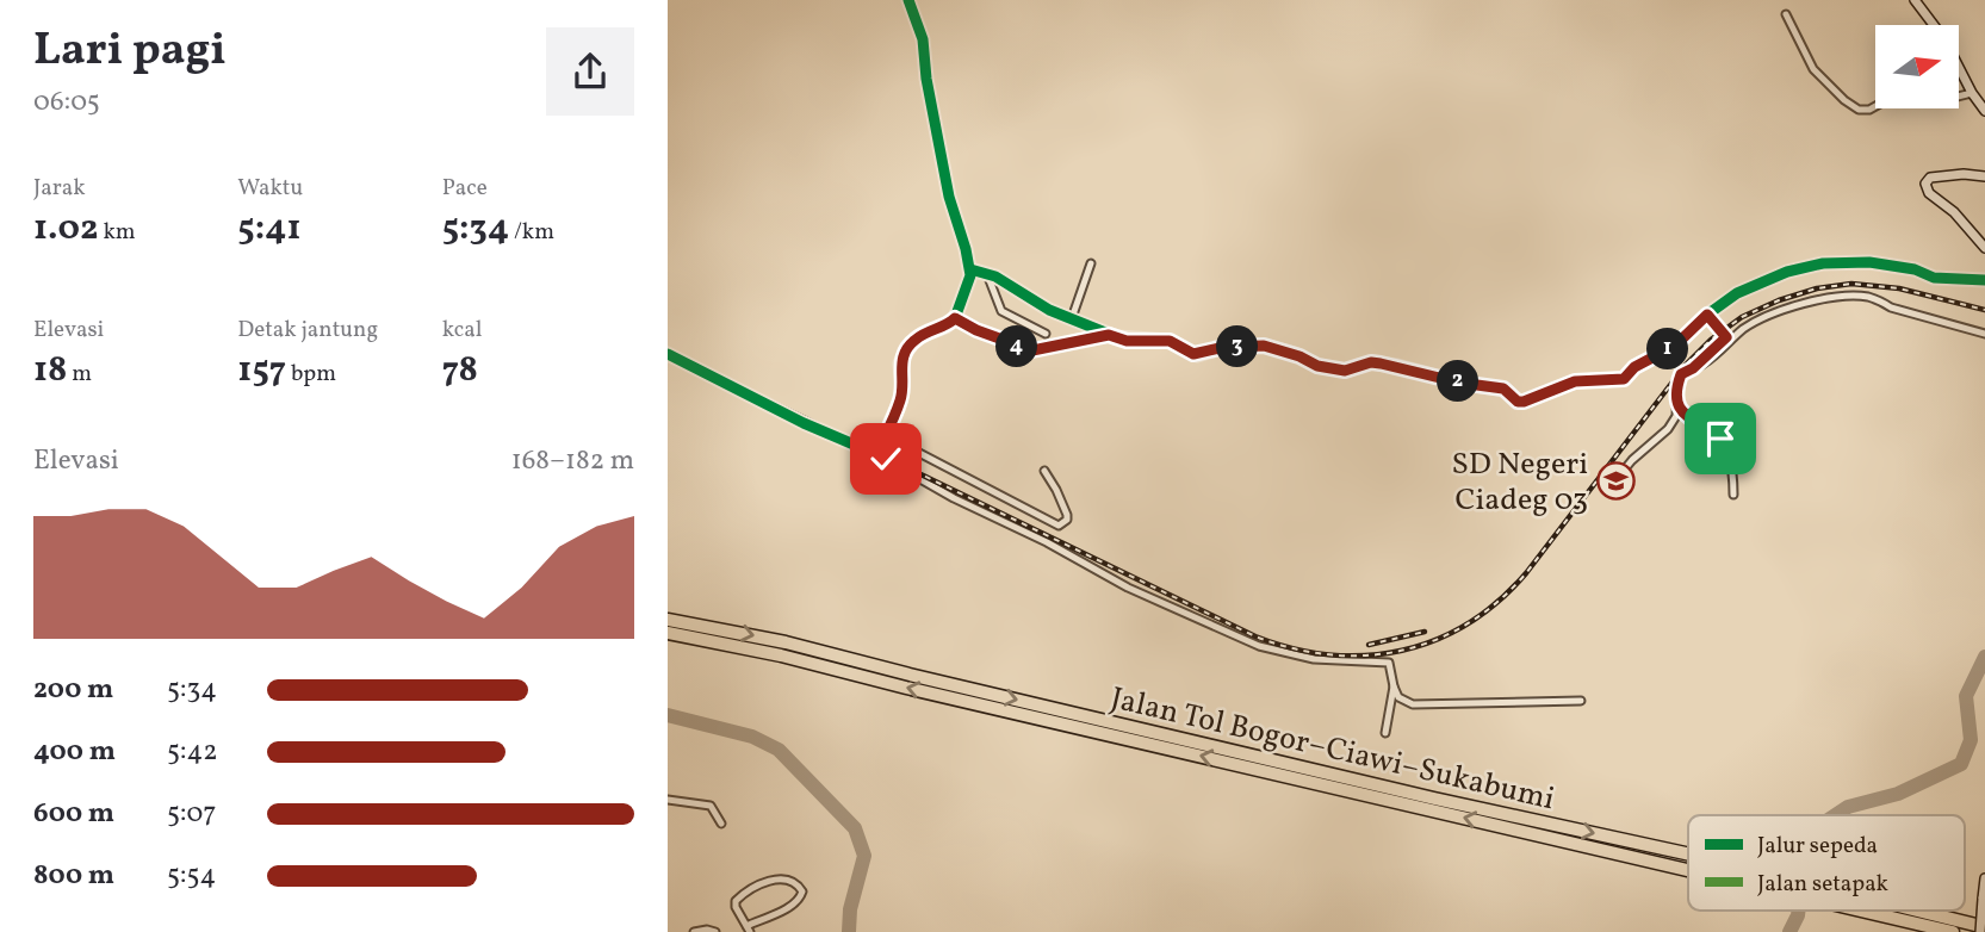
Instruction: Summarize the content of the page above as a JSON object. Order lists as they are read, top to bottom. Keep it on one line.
{"streets":{"highway":["Jalan Tol Bogor–Ciawi–Sukabumi"]},"places":{"school or university":["SD Negeri Ciadeg 03"]},"legend":["Jalur sepeda","Jalan setapak"],"north":"right","page":{"heading":["Lari pagi","06:05"],"stats":[["Jarak","1.02 km"],["Waktu","5:41"],["Pace","5:34 /km"],["Elevasi","18 m"],["Detak jantung","157 bpm"],["kcal","78"]],"pins":["3","4","1","2"],"chart":["Elevasi","168–182 m"],"list":[{"name":"200 m","note":"5:34"},{"name":"400 m","note":"5:42"},{"name":"600 m","note":"5:07"},{"name":"800 m","note":"5:54"}]}}
